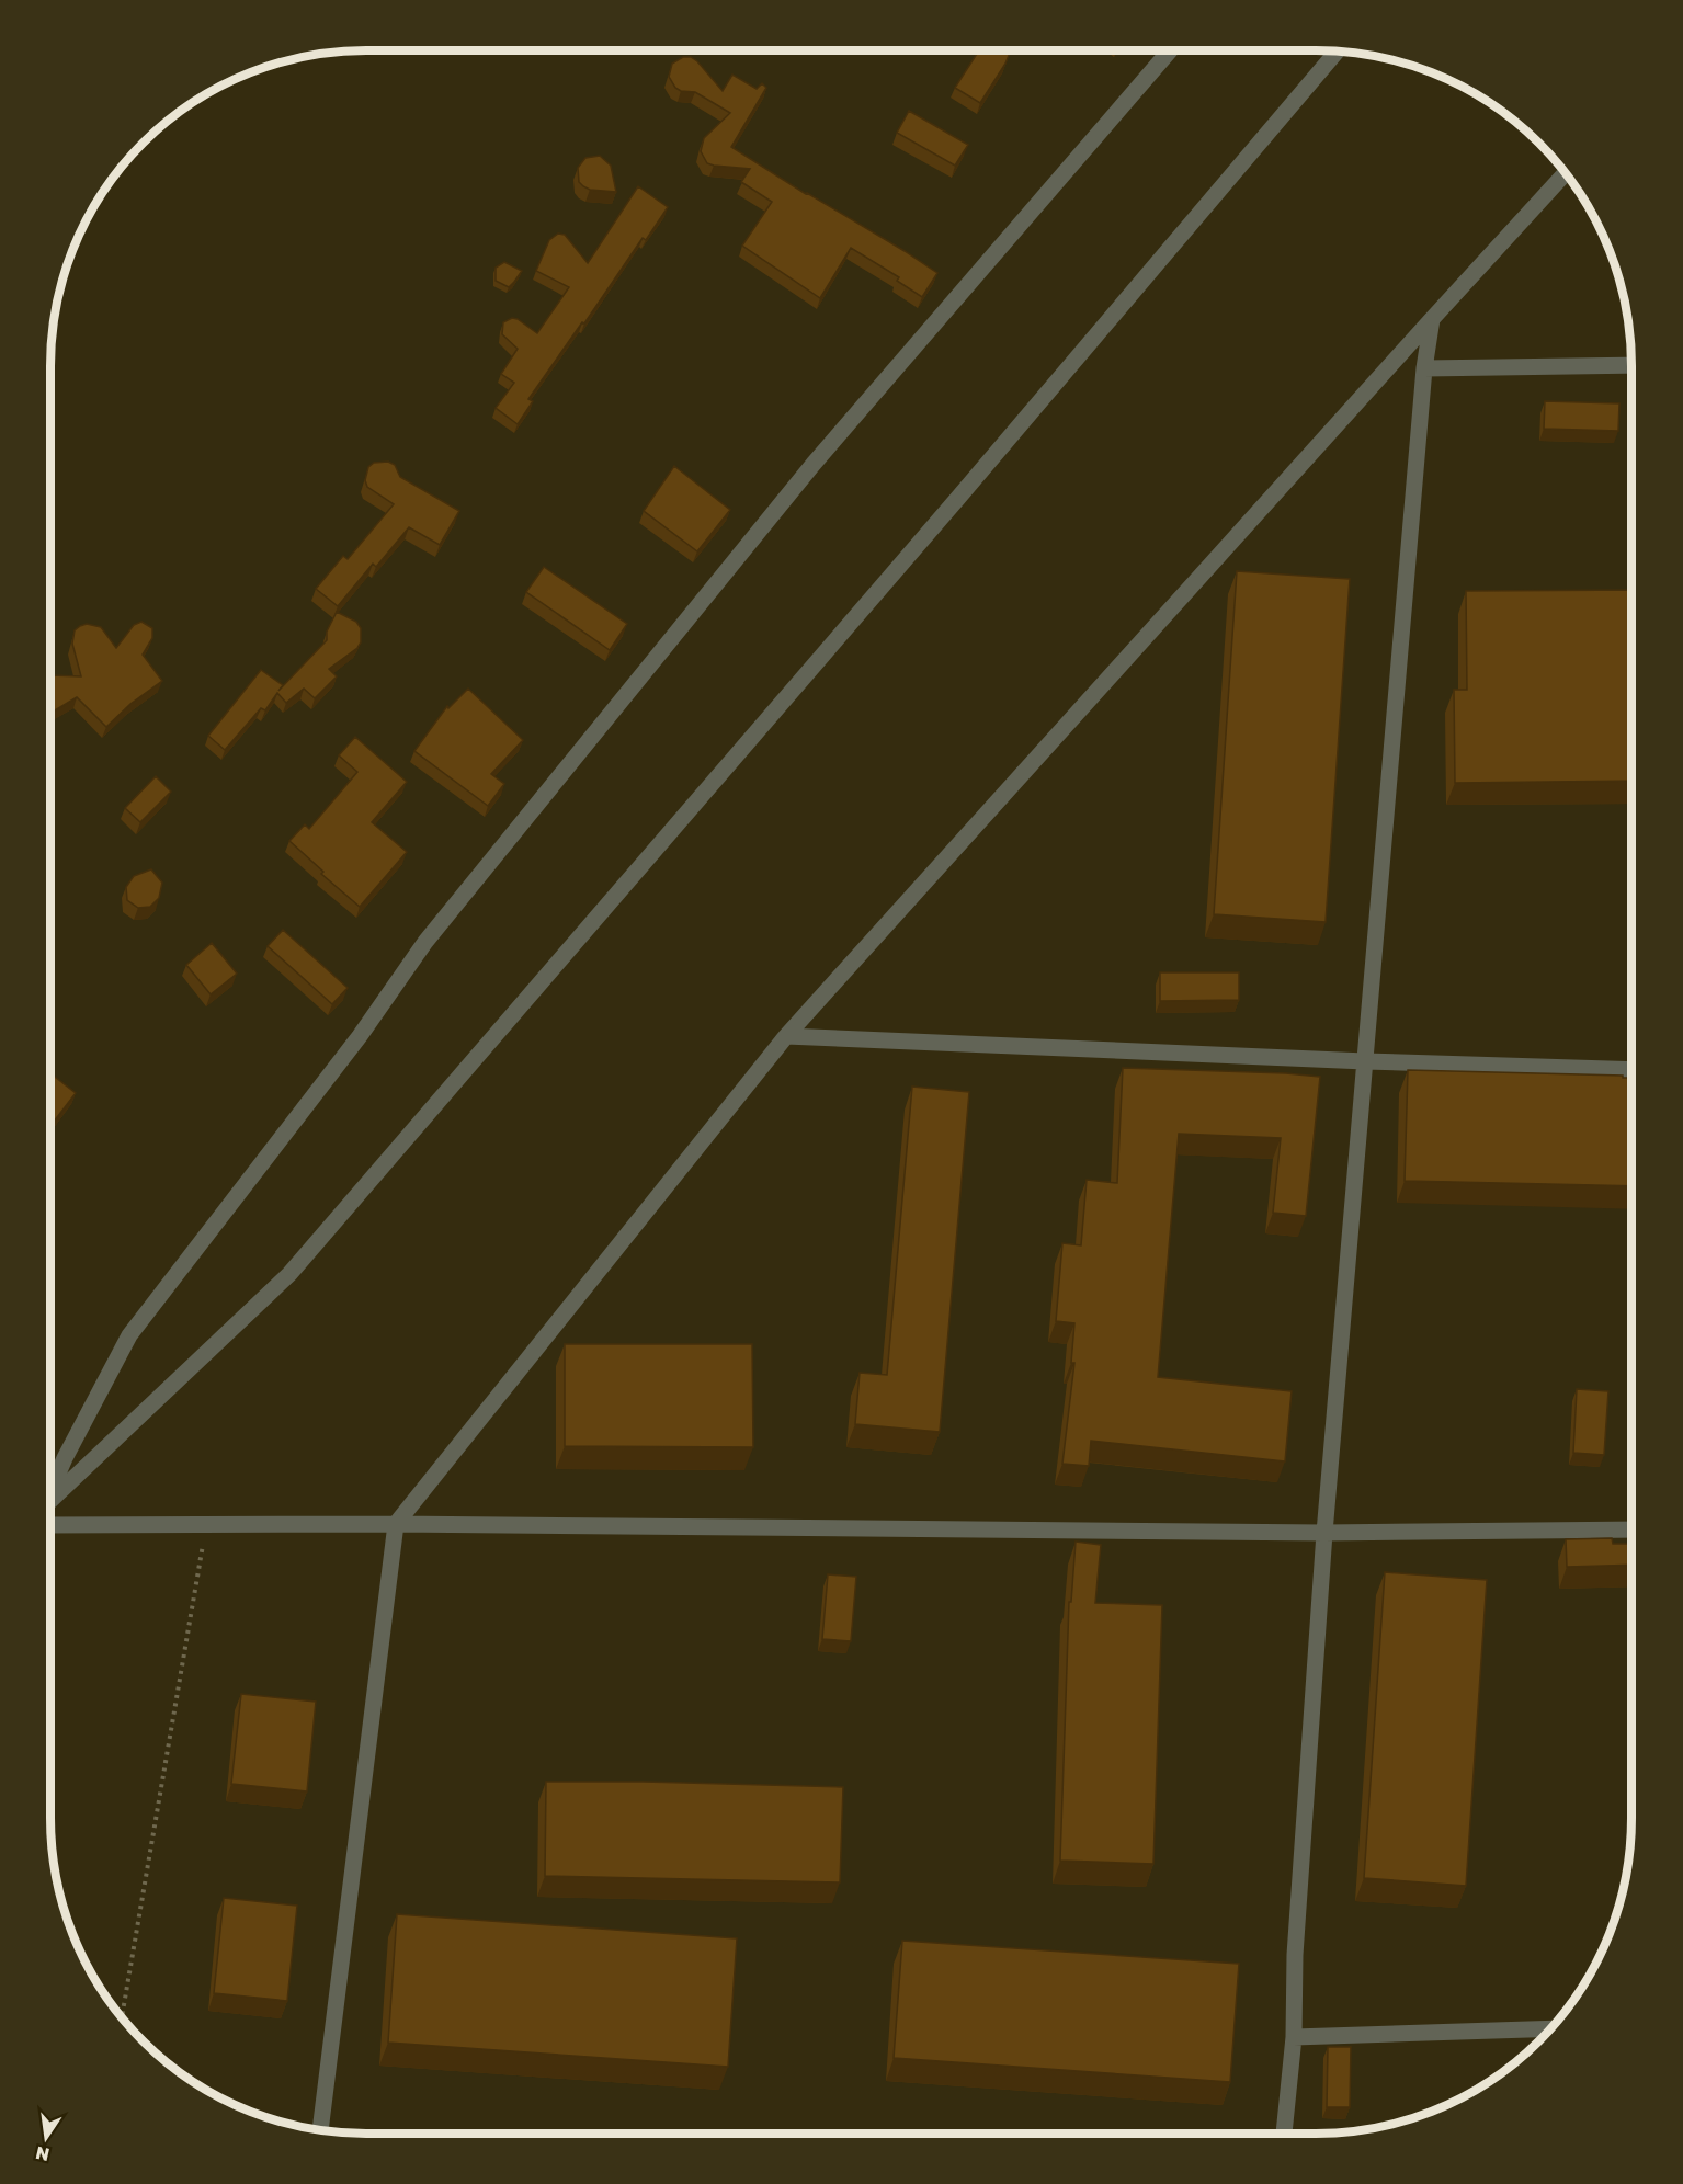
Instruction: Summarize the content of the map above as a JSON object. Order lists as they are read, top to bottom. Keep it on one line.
{"north":"bottom"}
